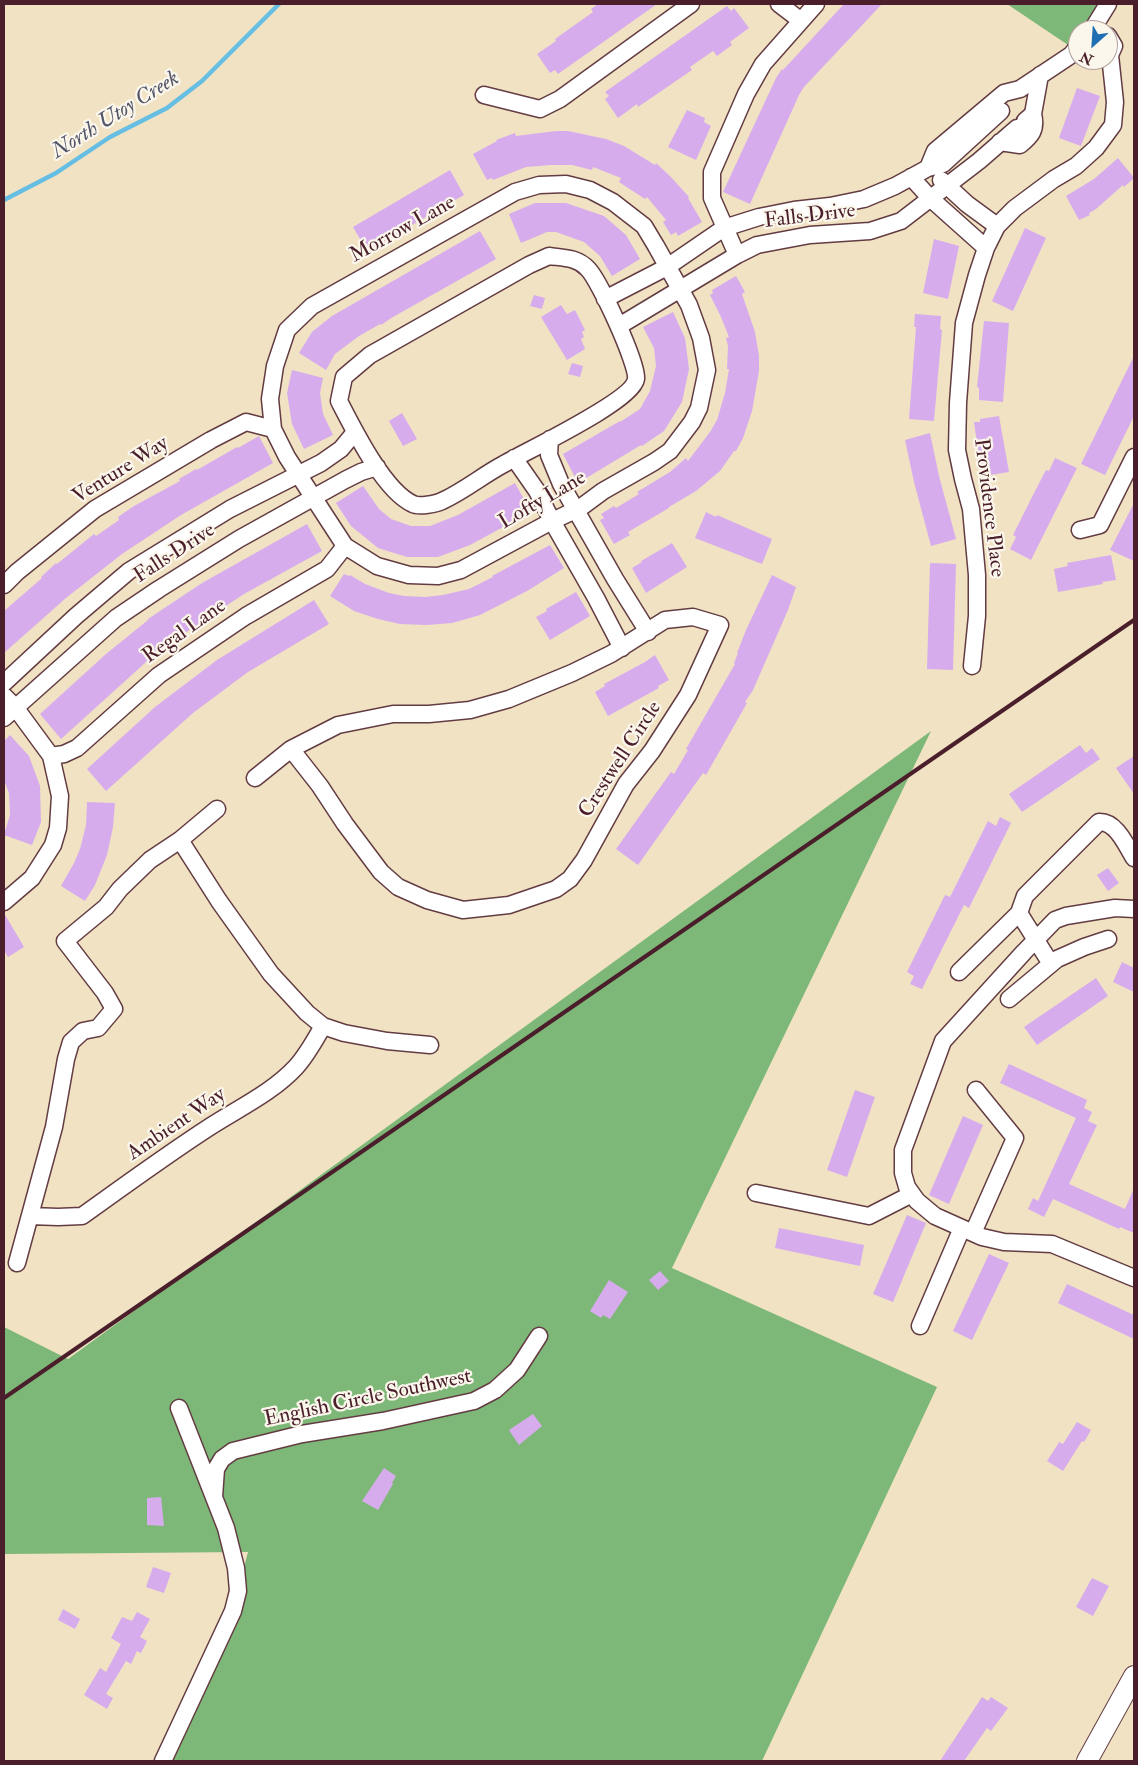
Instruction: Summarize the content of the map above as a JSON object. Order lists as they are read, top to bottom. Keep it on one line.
{"streets":{"street":["Falls Drive","Morrow Lane","Venture Way","Lofty Lane","Providence Place","Regal Lane","Crestwell Circle","Ambient Way","English Circle Southwest"]},"crossings":[["Falls Drive","Morrow Lane"],["Falls Drive","Lofty Lane"],["Morrow Lane","Venture Way"],["Morrow Lane","Lofty Lane"],["Lofty Lane","Regal Lane"]],"water":["North Utoy Creek"],"north":"bottom left"}
